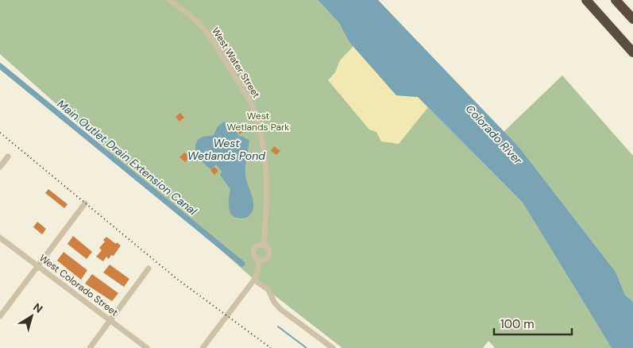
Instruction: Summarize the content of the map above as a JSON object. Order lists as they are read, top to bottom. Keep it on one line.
{"streets":{"street":["West Water Street","West Colorado Street"]},"water":["Colorado River","West Wetlands Pond","Main Outlet Drain Extension Canal"],"parks":["West Wetlands Park"],"scale_bar":"100 m","north":"top right"}
